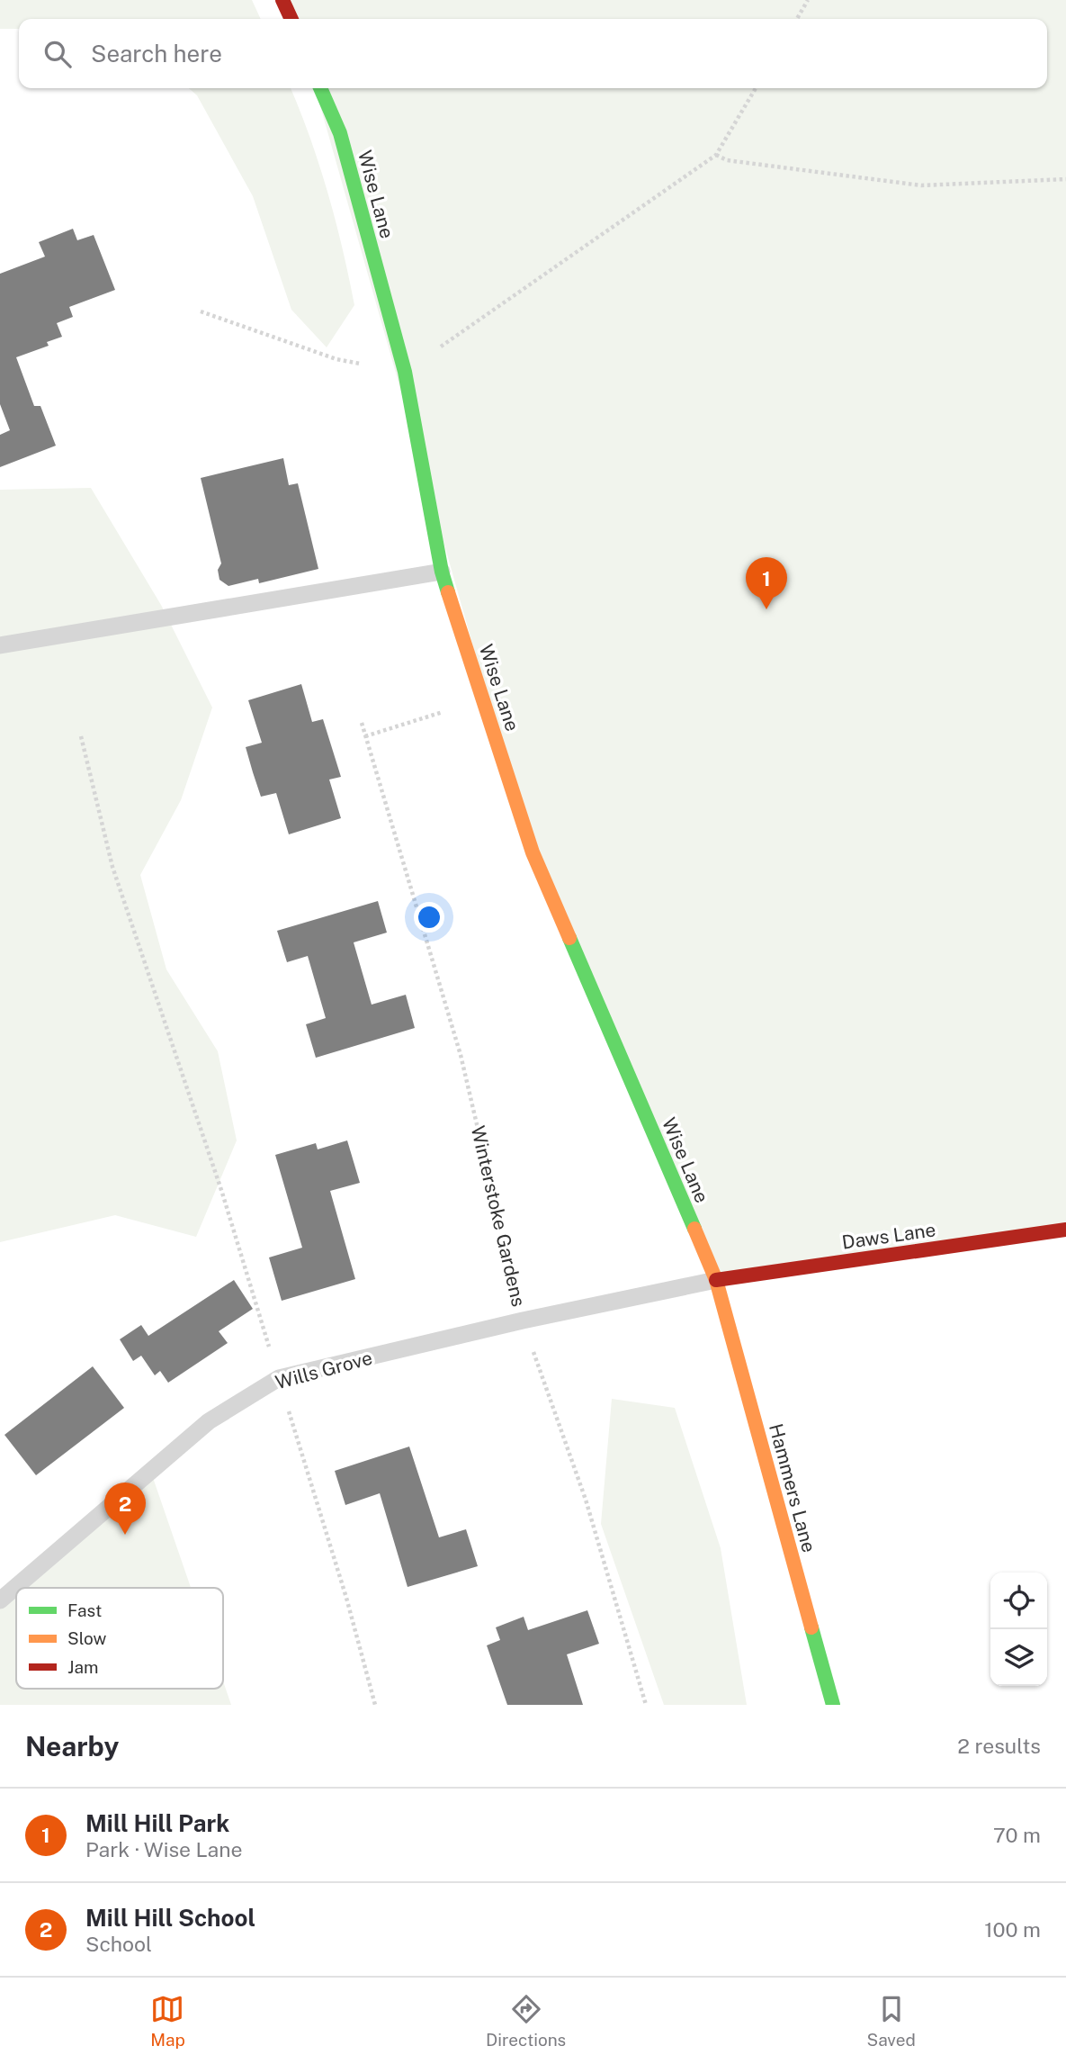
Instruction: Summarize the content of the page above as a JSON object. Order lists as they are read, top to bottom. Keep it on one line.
{"streets":{"street":["Wise Lane","Daws Lane","Hammers Lane"],"lane":["Wills Grove"],"path":["Winterstoke Gardens"]},"crossings":[["Wise Lane","Daws Lane"],["Wise Lane","Wills Grove"],["Wise Lane","Hammers Lane"],["Winterstoke Gardens","Wills Grove"],["Daws Lane","Wills Grove"],["Daws Lane","Hammers Lane"],["Wills Grove","Hammers Lane"]],"legend":["Fast","Slow","Jam"],"page":{"search":"Search here","pins":["1","2"],"heading":["Nearby","2 results"],"list":[{"mark":"1","name":"Mill Hill Park","note":"Park · Wise Lane","value":"70 m"},{"mark":"2","name":"Mill Hill School","note":"School","value":"100 m"}],"nav":["Map","Directions","Saved"]}}
